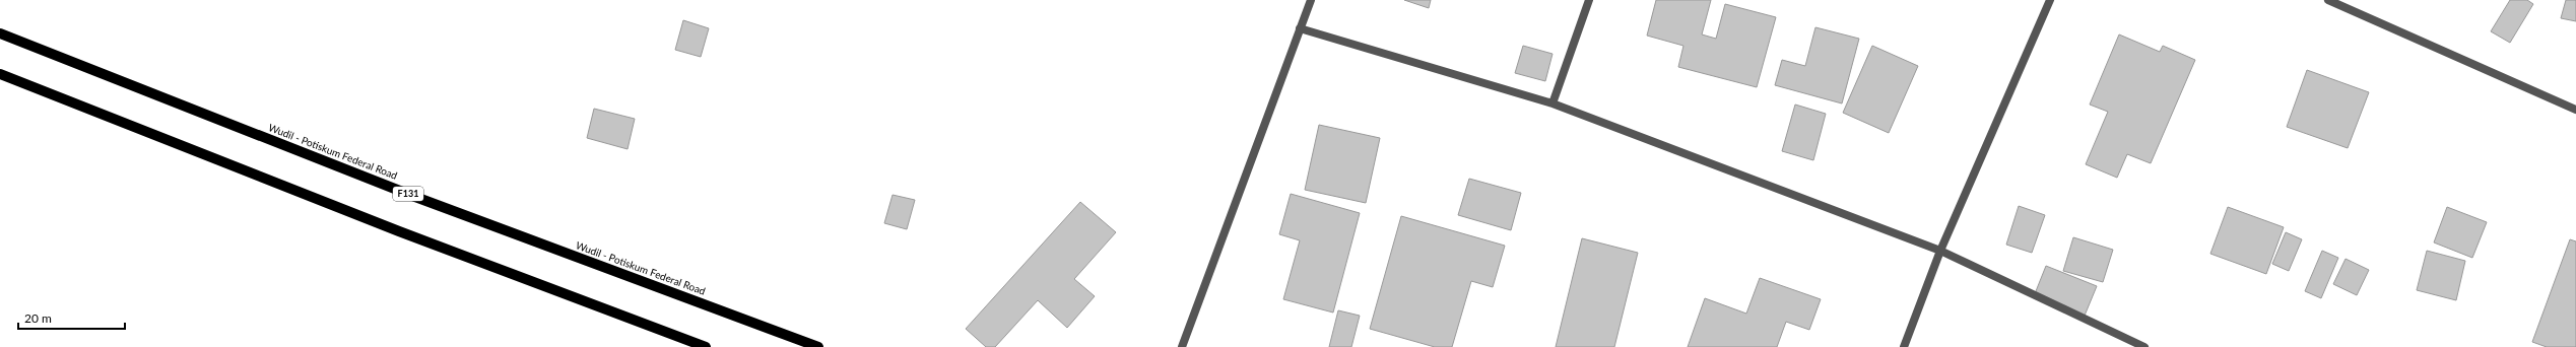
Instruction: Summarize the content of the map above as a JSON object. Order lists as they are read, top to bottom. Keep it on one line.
{"streets":{"main road":["Wudil - Potiskum Federal Road","F131"]},"scale_bar":"20 m"}
